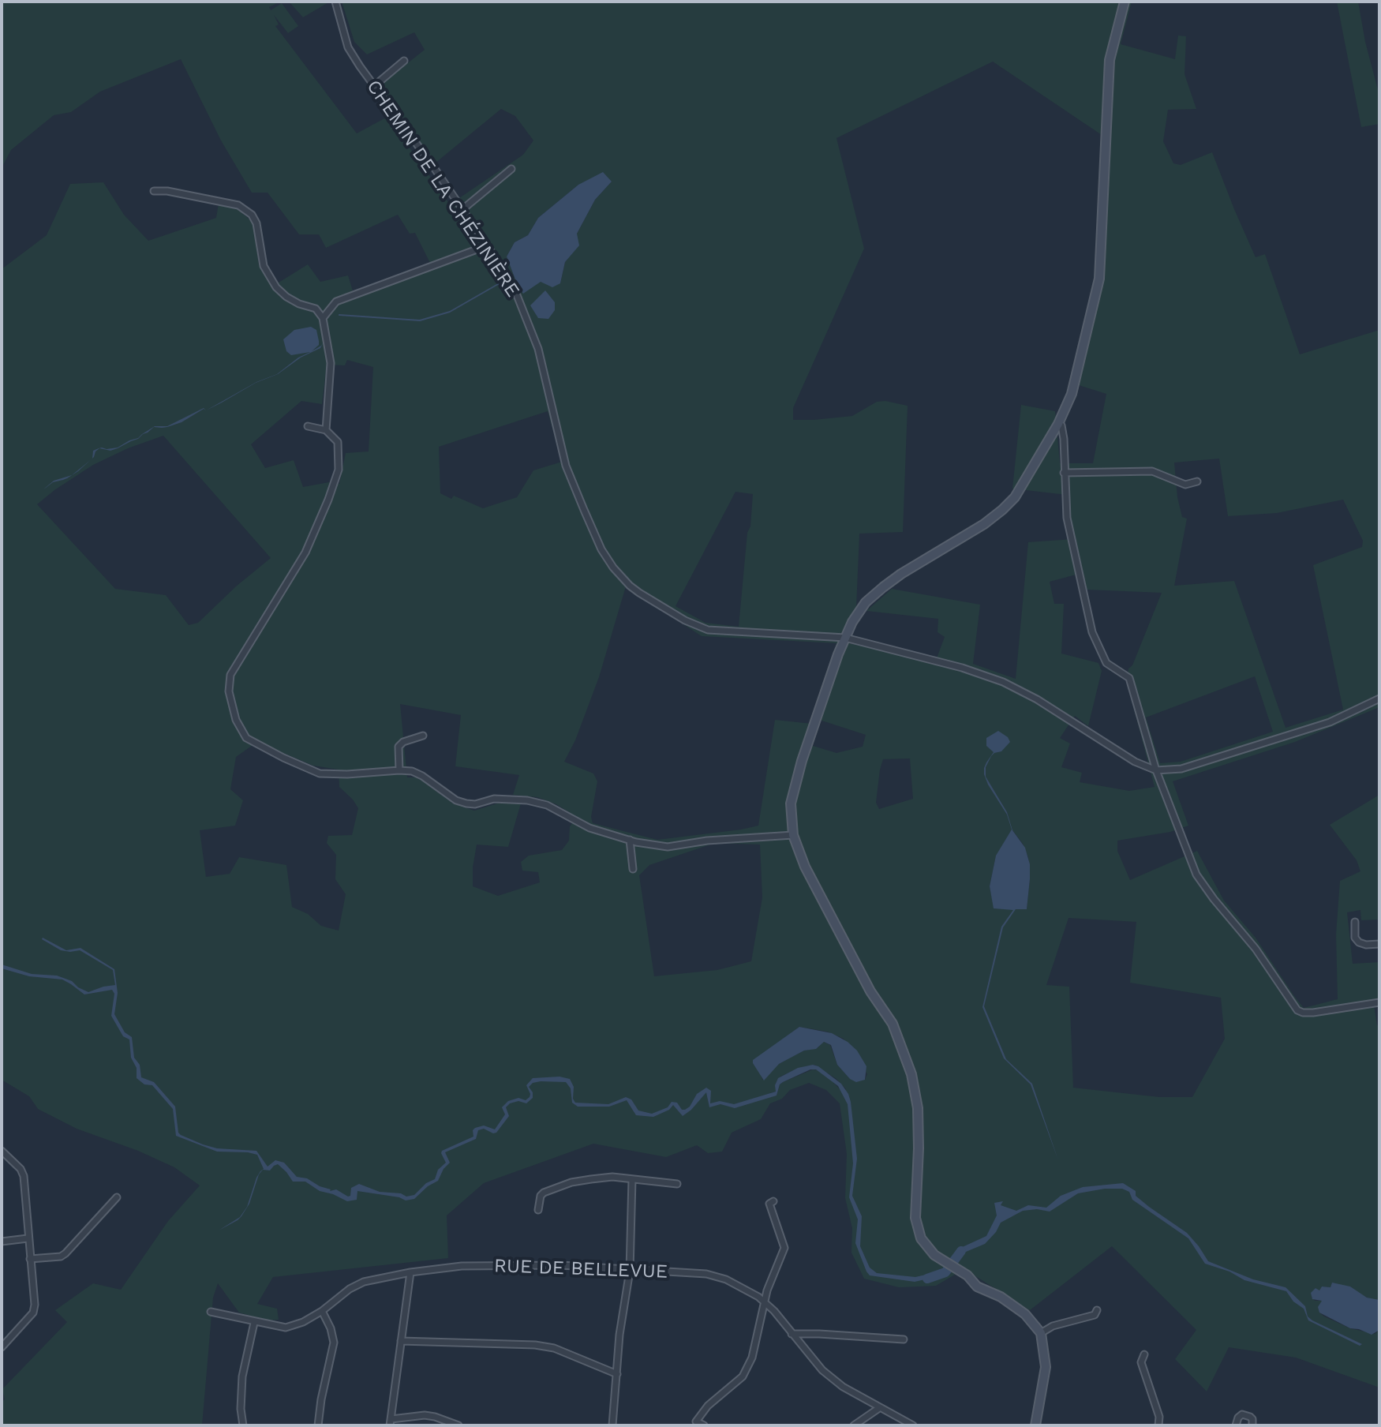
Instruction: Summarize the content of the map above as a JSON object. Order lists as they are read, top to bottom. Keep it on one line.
{"streets":{"street":["CHEMIN DE LA CHÉZINIÈRE","RUE DE BELLEVUE"]}}
